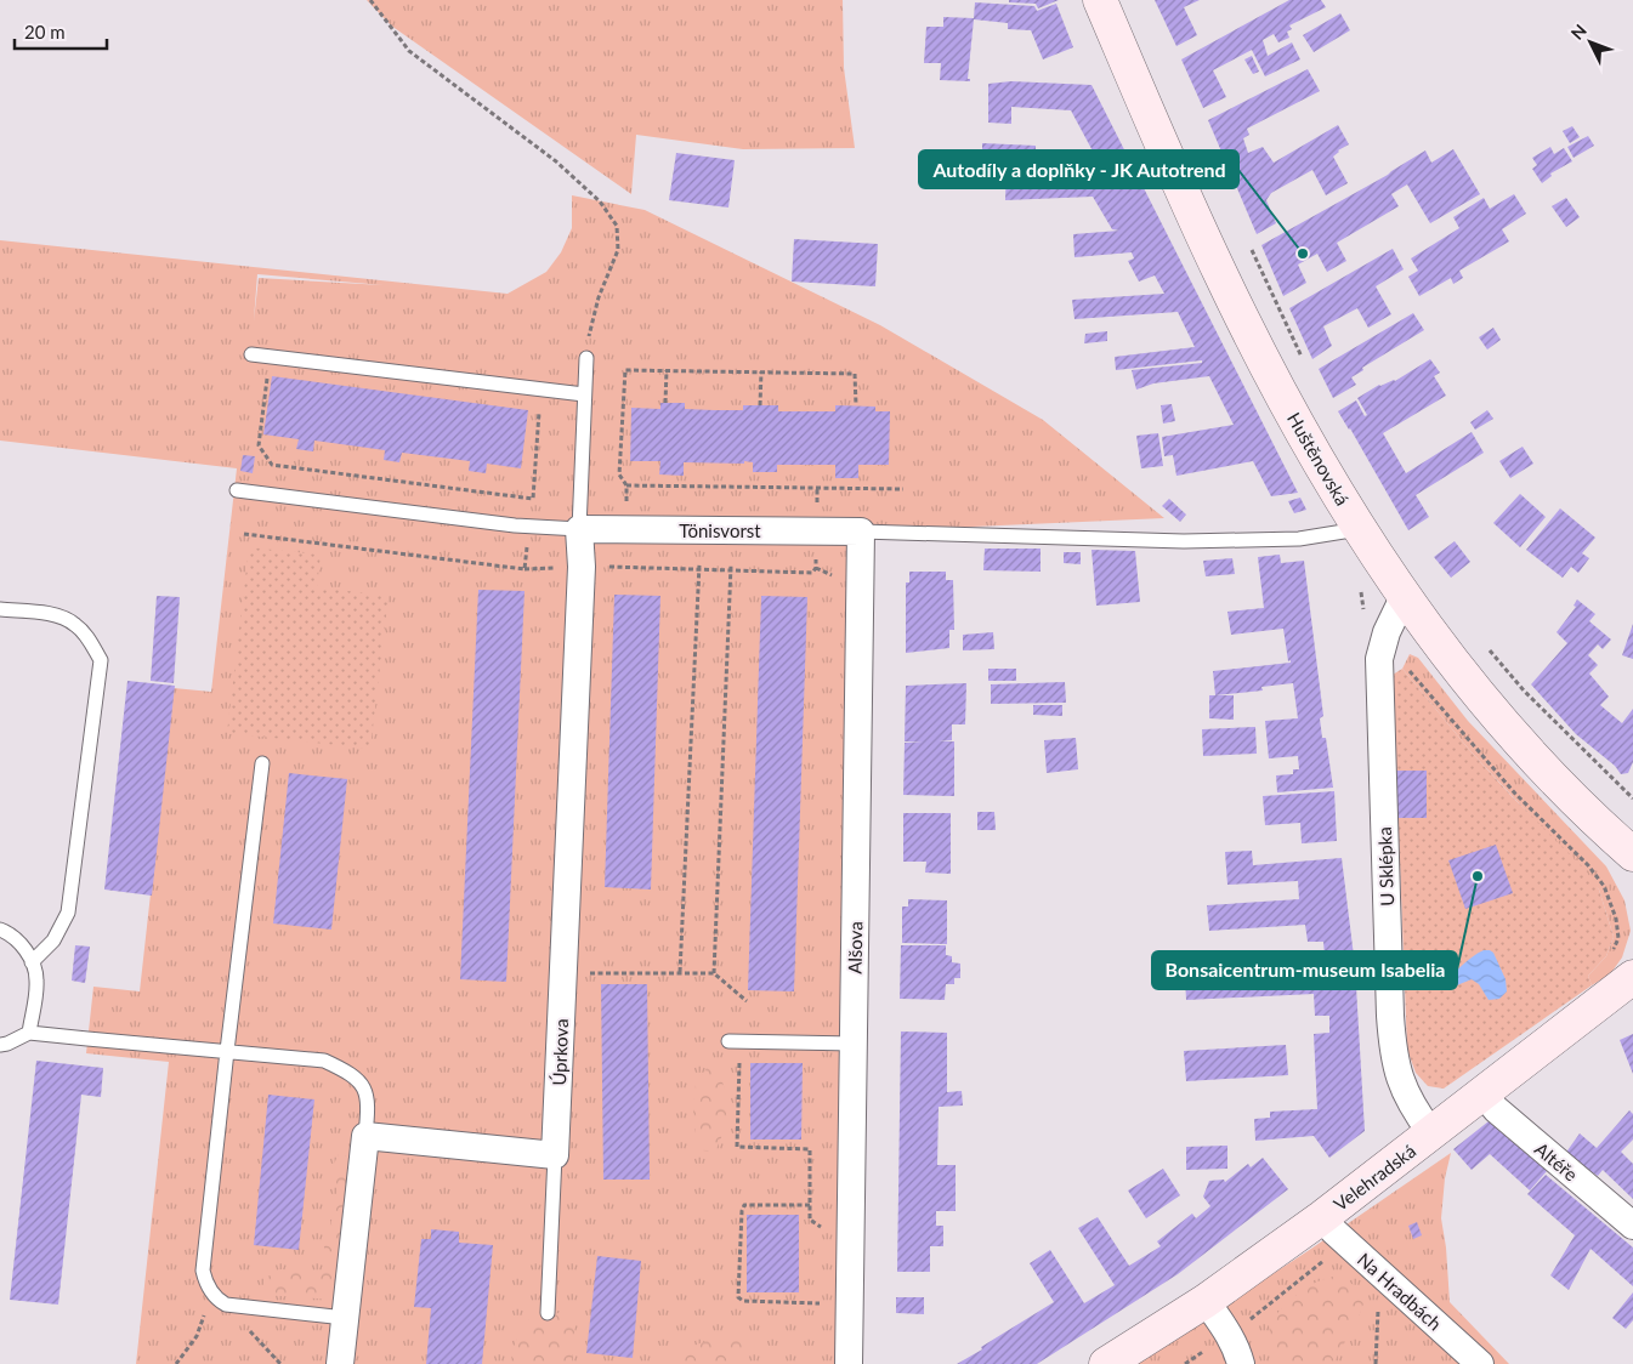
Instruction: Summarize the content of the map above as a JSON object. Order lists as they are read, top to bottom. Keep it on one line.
{"streets":{"street":["Huštěnovská","Tönisvorst","U Sklépka","Alšova","Úprkova","Altéře","Velehradská","Na Hradbách"]},"crossings":[["Huštěnovská","U Sklépka"],["Tönisvorst","Alšova"],["Tönisvorst","Úprkova"],["U Sklépka","Velehradská"],["Altéře","Velehradská"],["Velehradská","Na Hradbách"]],"places":["Autodíly a doplňky - JK Autotrend","Bonsaicentrum-museum Isabelia"],"scale_bar":"20 m","north":"top left"}
